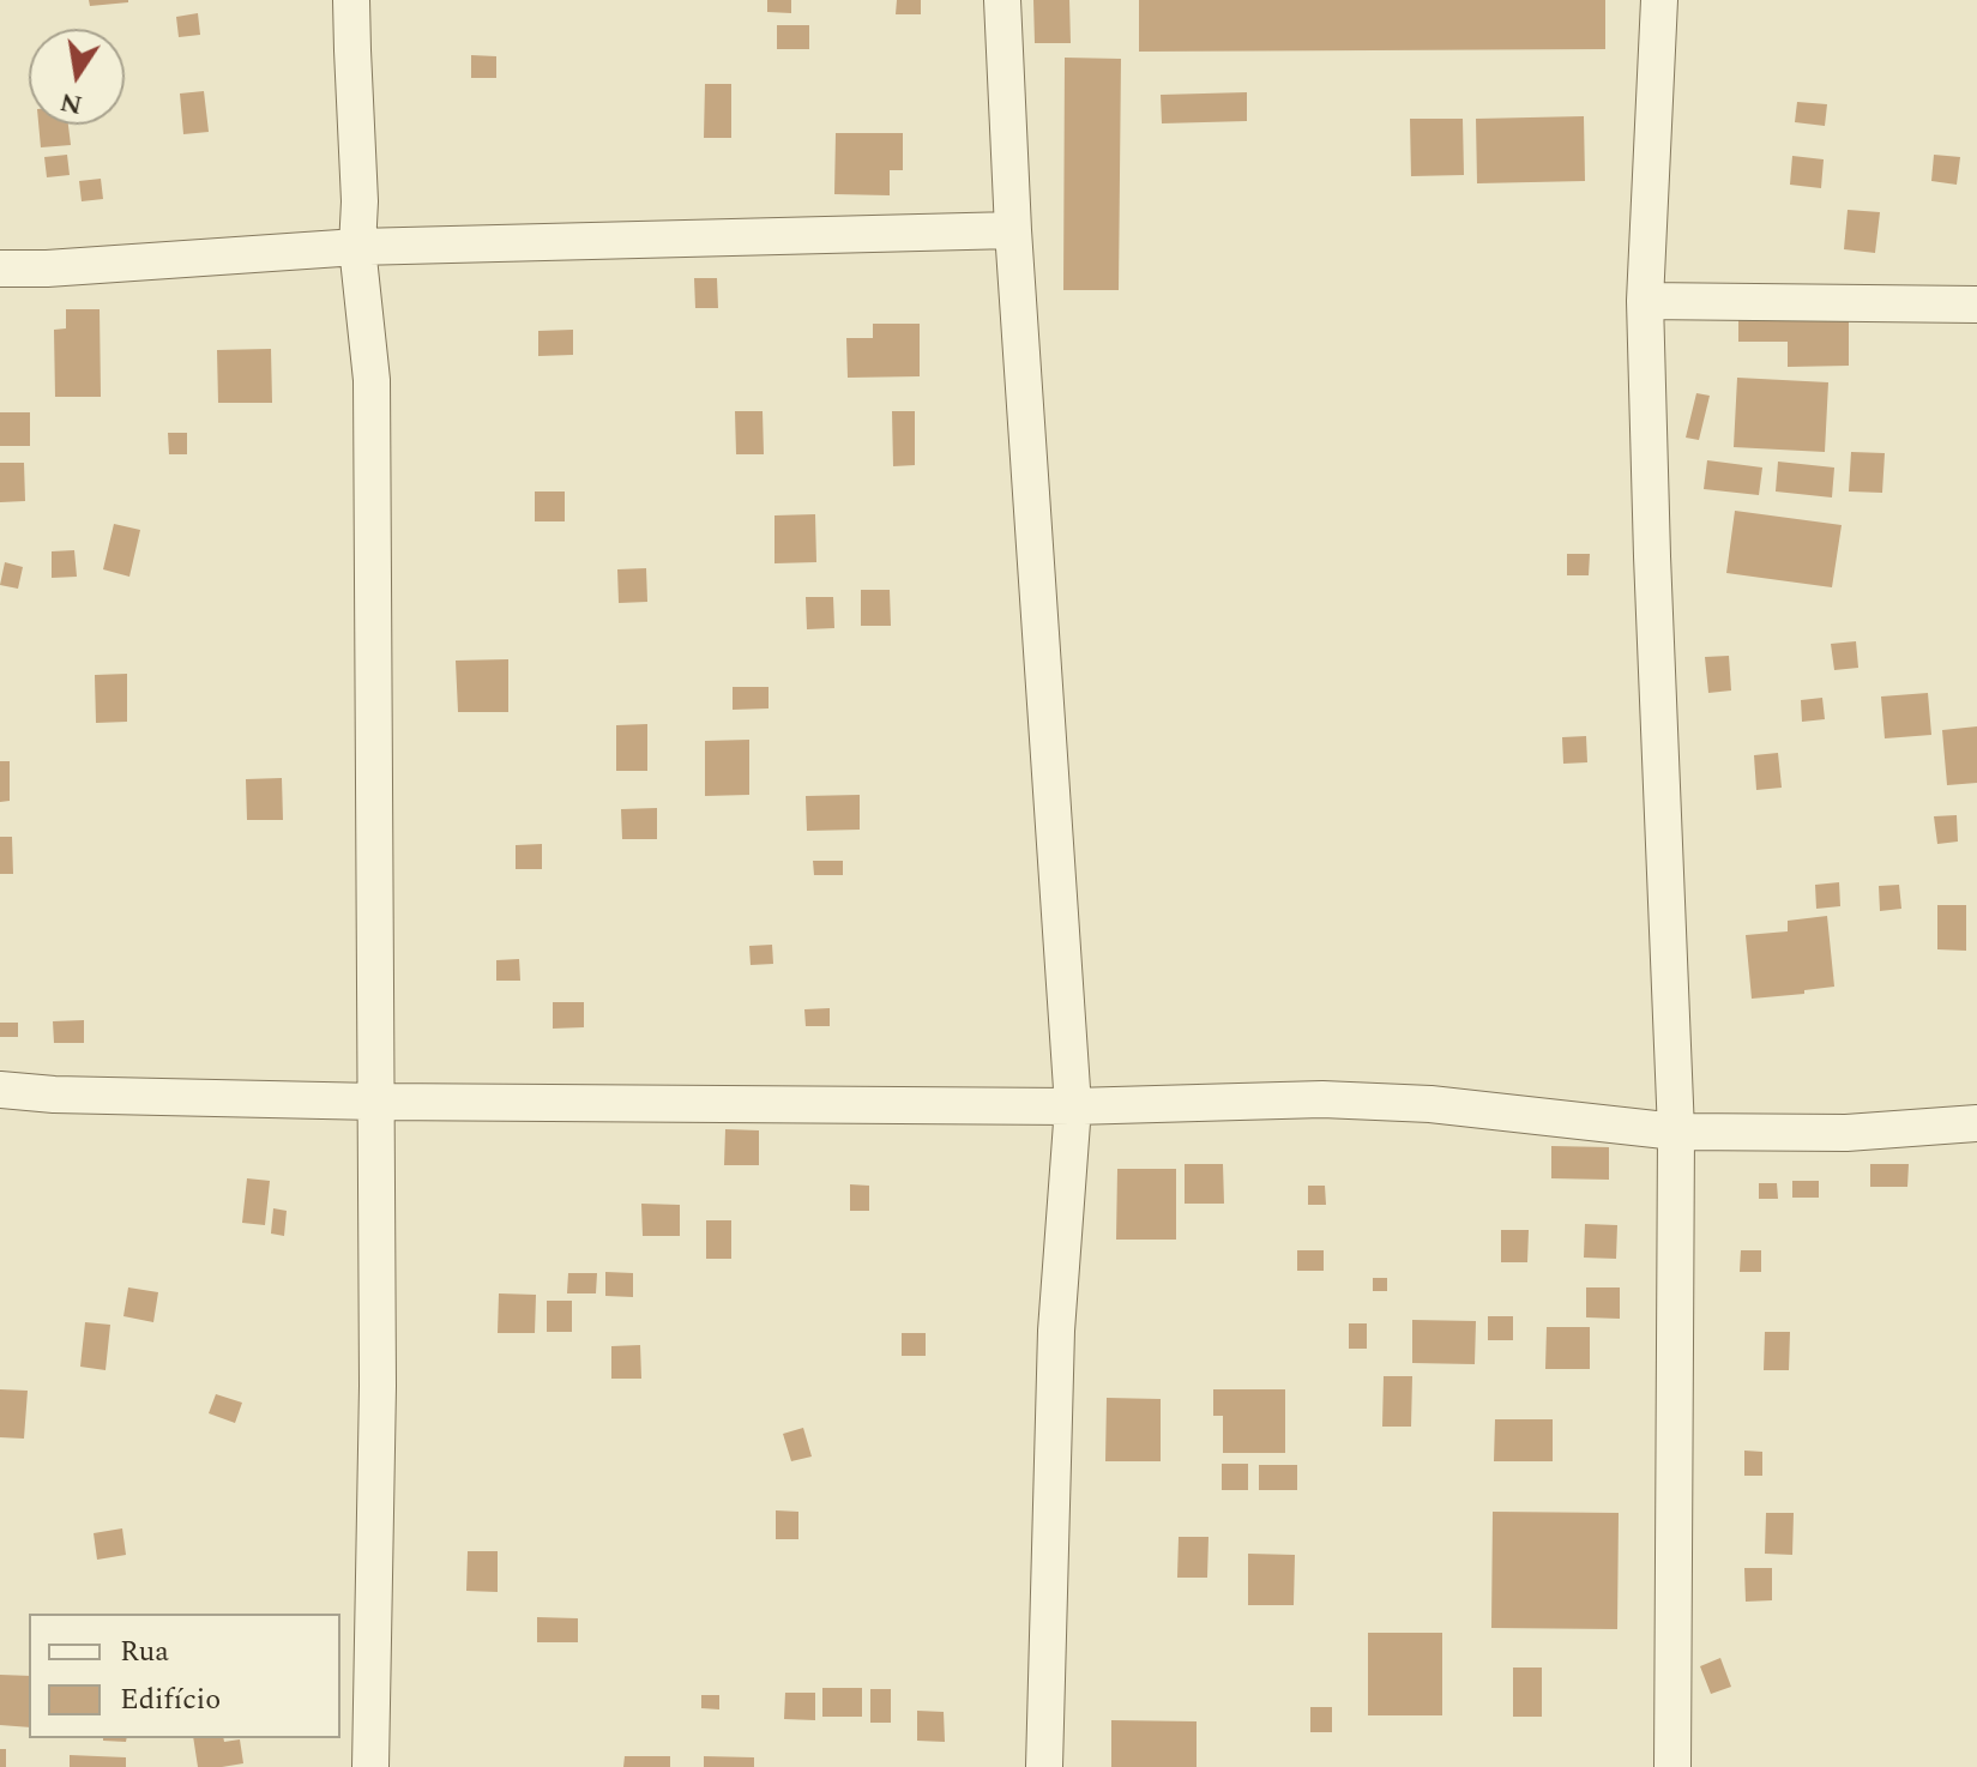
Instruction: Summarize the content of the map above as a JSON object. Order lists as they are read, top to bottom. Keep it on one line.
{"legend":["Rua","Edifício"],"north":"bottom"}
